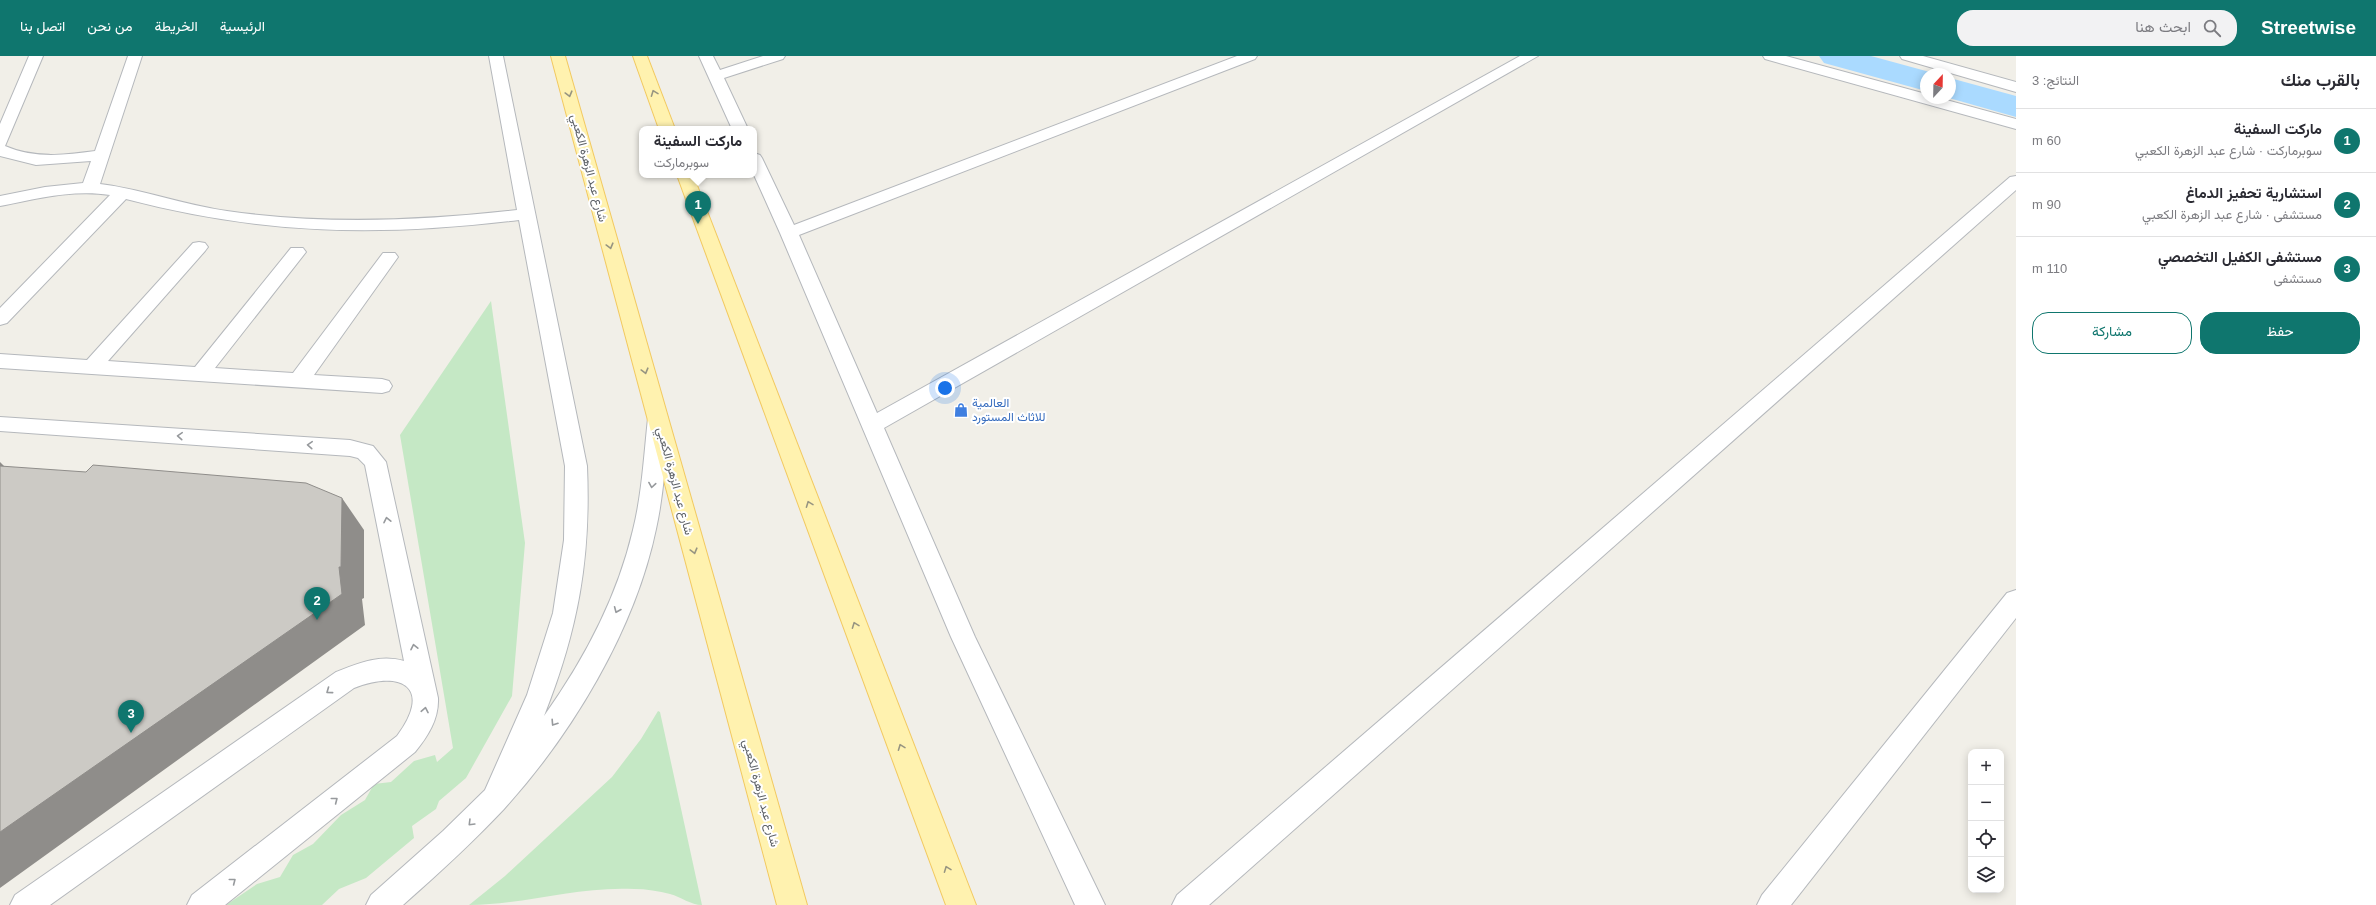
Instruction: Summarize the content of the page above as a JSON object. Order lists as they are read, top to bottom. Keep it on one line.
{"streets":{"main road":["شارع عبد الزهرة الكعبي"]},"places":{"shop":["العالمية للاثاث المستورد"]},"north":"top","page":{"header":"Streetwise","search":"ابحث هنا","nav":["الرئيسية","الخريطة","من نحن","اتصل بنا"],"heading":["بالقرب منك","النتائج: 3"],"list":[{"mark":"1","name":"ماركت السفينة","note":"سوبرماركت · شارع عبد الزهرة الكعبي","value":"60 m"},{"mark":"2","name":"استشارية تحفيز الدماغ","note":"مستشفى · شارع عبد الزهرة الكعبي","value":"90 m"},{"mark":"3","name":"مستشفى الكفيل التخصصي","note":"مستشفى","value":"110 m"}],"popup":["ماركت السفينة","سوبرماركت"],"pins":["1","2","3"],"buttons":["حفظ","مشاركة"],"map_buttons":["+","−"]}}
